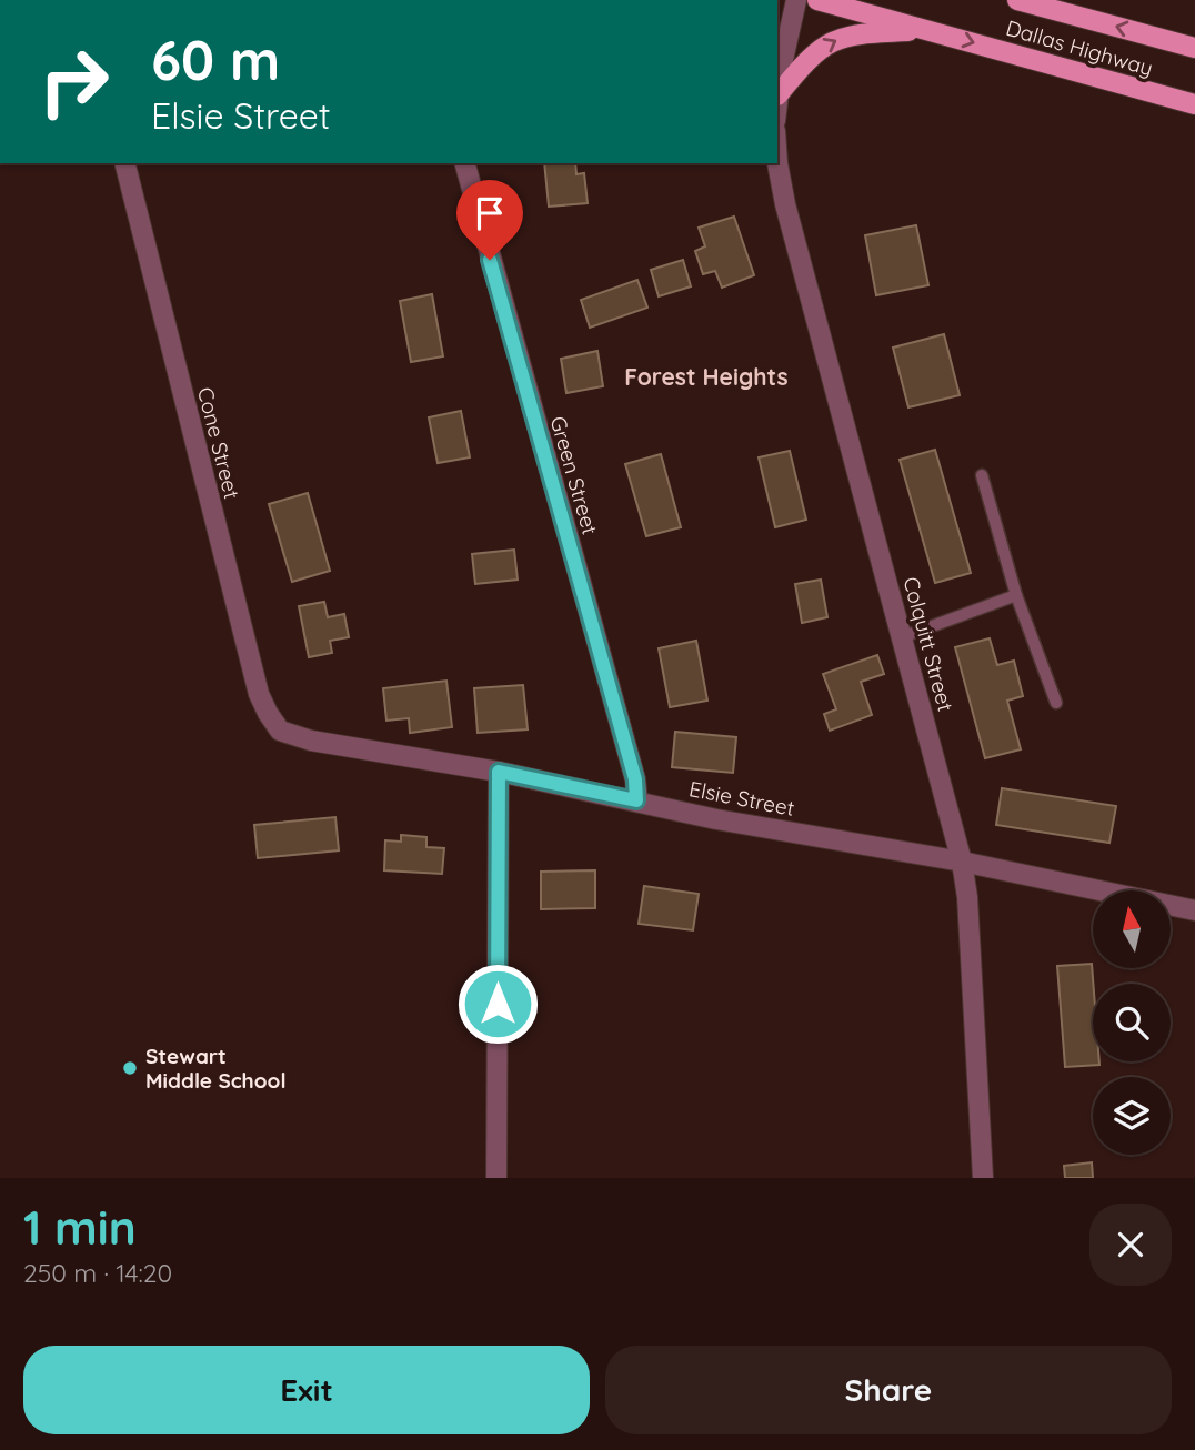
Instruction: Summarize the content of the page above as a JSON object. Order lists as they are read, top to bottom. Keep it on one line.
{"streets":{"main road":["Dallas Highway"],"street":["Cone Street","Green Street","Colquitt Street","Elsie Street"]},"crossings":[["Cone Street","Elsie Street"],["Green Street","Elsie Street"],["Colquitt Street","Elsie Street"]],"districts":["Forest Heights"],"places":["Stewart Middle School"],"north":"top","page":{"turn":["60 m","Elsie Street"],"heading":["1 min","250 m · 14:20"],"buttons":["Exit","Share"]}}
